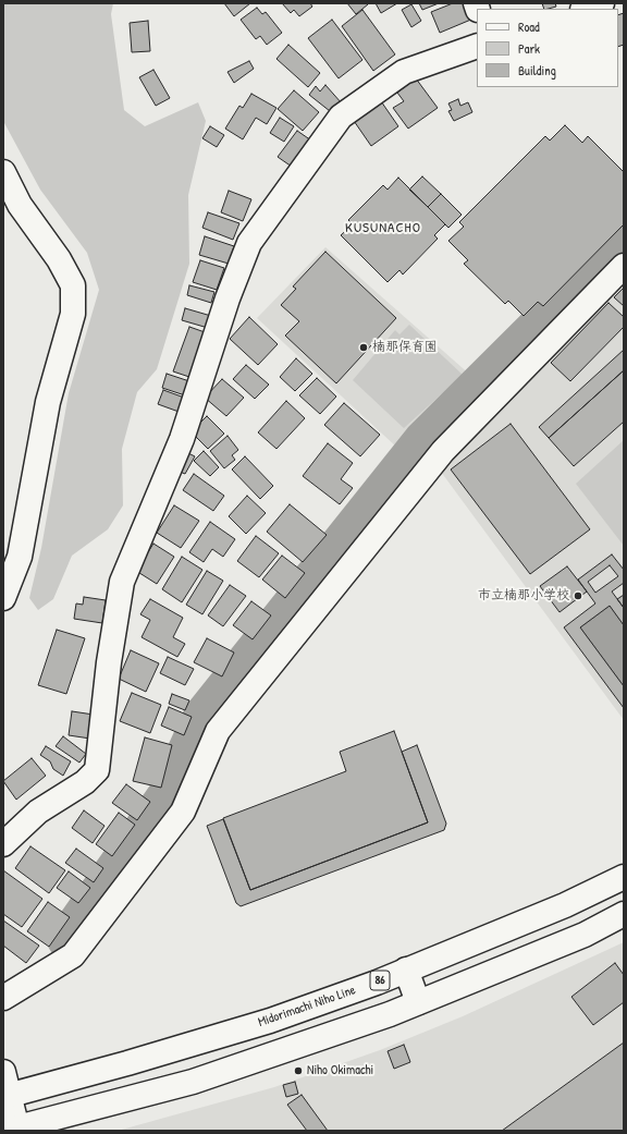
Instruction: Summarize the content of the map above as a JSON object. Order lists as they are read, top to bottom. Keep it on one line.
{"streets":{"street":["86","Midorimachi Niho Line"]},"districts":["KUSUNACHO"],"places":["楠那保育園","市立楠那小学校","Niho Okimachi"],"legend":["Road","Park","Building"]}
